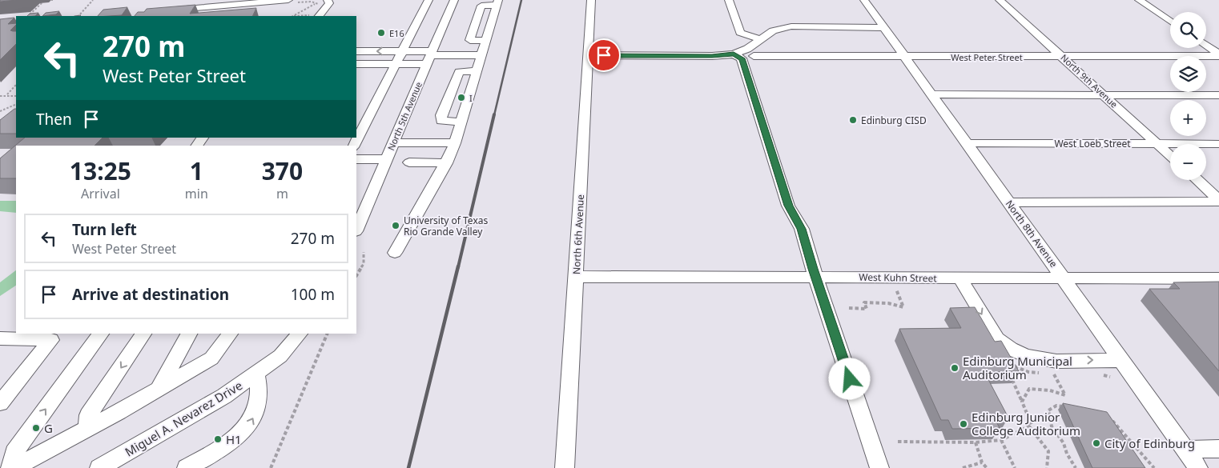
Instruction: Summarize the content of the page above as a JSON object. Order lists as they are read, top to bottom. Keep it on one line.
{"streets":{"street":["West Peter Street","North 9th Avenue","North 5th Avenue","West Loeb Street","North 8th Avenue","North 6th Avenue","West Kuhn Street","Miguel A. Nevarez Drive"]},"crossings":[["West Peter Street","North 9th Avenue"],["West Peter Street","North 8th Avenue"],["North 9th Avenue","West Loeb Street"],["West Loeb Street","North 8th Avenue"],["North 8th Avenue","West Kuhn Street"],["North 6th Avenue","West Kuhn Street"]],"places":["E16","I","Edinburg CISD","University of Texas Rio Grande Valley","Edinburg Municipal Auditorium","Edinburg Junior College Auditorium","G","H1","City of Edinburg"],"page":{"map_buttons":["+","−"],"turn":["270 m","West Peter Street"],"then":"Then","eta":["13:25","Arrival","1","min","370","m"],"list":[{"name":"Turn left","note":"West Peter Street","value":"270 m"},{"name":"Arrive at destination","value":"100 m"}]}}
